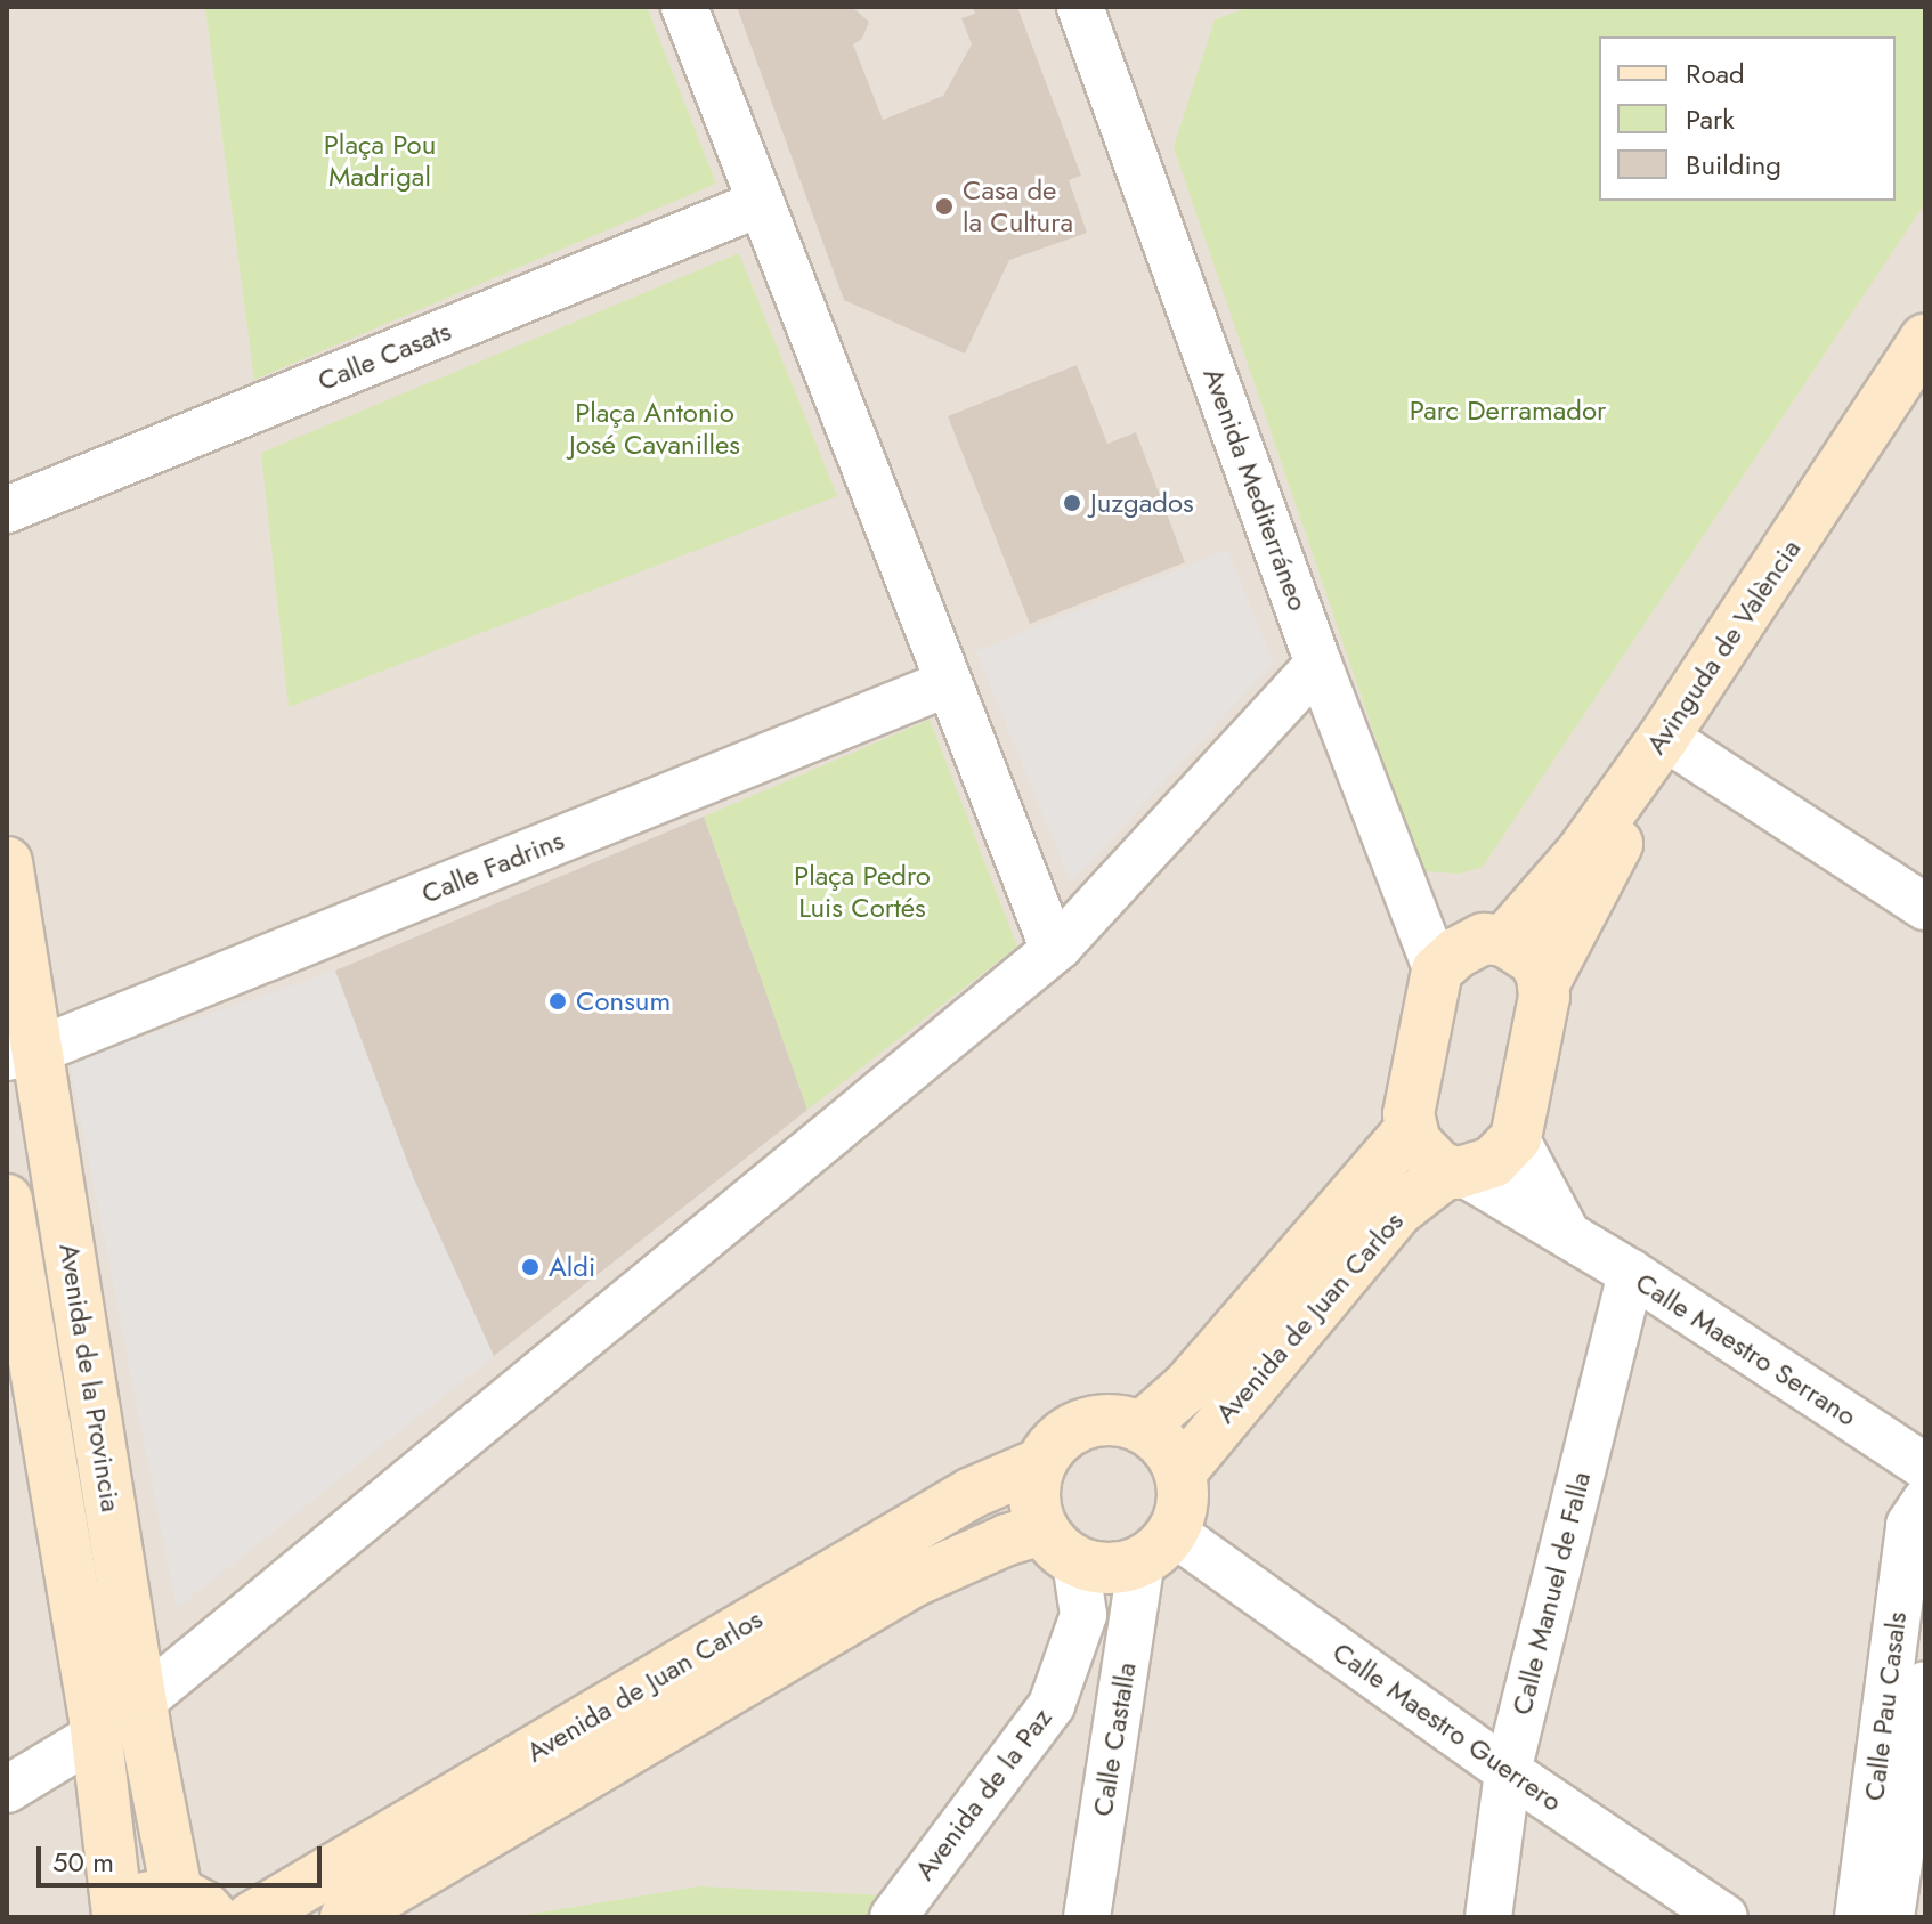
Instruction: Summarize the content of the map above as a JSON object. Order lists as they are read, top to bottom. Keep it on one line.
{"streets":{"main road":["Avinguda de València","Avenida de Juan Carlos","Avenida de la Provincia"],"street":["Calle Casats","Avenida Mediterráneo","Calle Fadrins","Calle Maestro Serrano","Calle Manuel de Falla","Calle Pau Casals","Calle Maestro Guerrero","Calle Castalla","Avenida de la Paz"]},"crossings":[["Calle Fadrins","Avenida de la Provincia"],["Avenida de Juan Carlos","Calle Maestro Serrano"],["Avenida de Juan Carlos","Calle Maestro Guerrero"],["Avenida de Juan Carlos","Calle Castalla"],["Avenida de Juan Carlos","Avenida de la Paz"],["Calle Maestro Serrano","Calle Manuel de Falla"],["Calle Manuel de Falla","Calle Maestro Guerrero"],["Calle Maestro Guerrero","Calle Castalla"],["Calle Maestro Guerrero","Avenida de la Paz"],["Calle Castalla","Avenida de la Paz"]],"parks":["Plaça Pou Madrigal","Parc Derramador","Plaça Antonio José Cavanilles","Plaça Pedro Luis Cortés"],"places":["Casa de la Cultura","Juzgados","Consum","Aldi"],"legend":["Road","Park","Building"],"scale_bar":"50 m"}
